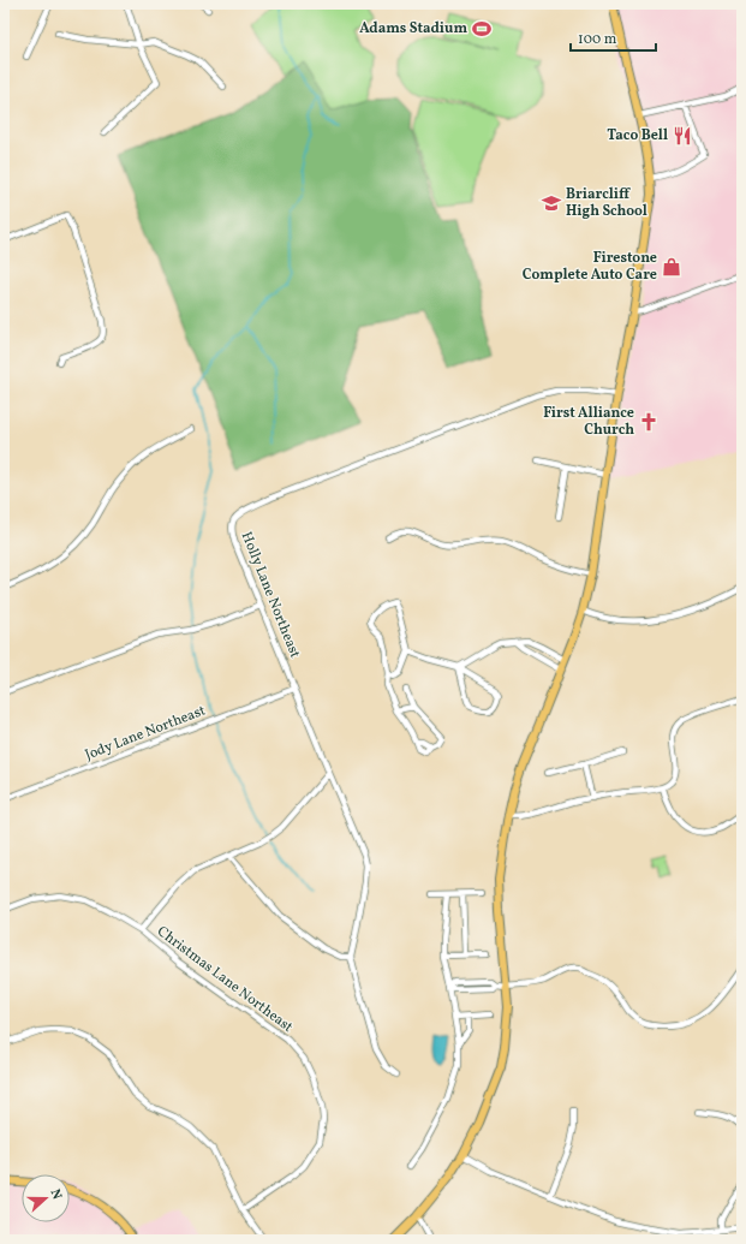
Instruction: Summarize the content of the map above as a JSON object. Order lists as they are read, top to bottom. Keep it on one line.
{"streets":{"street":["Holly Lane Northeast","Jody Lane Northeast","Christmas Lane Northeast"]},"crossings":[["Holly Lane Northeast","Jody Lane Northeast"]],"places":{"sports":["Adams Stadium"],"restaurant":["Taco Bell"],"school or university":["Briarcliff High School"],"shop":["Firestone Complete Auto Care"],"church":["First Alliance Church"]},"scale_bar":"100 m","north":"right"}
